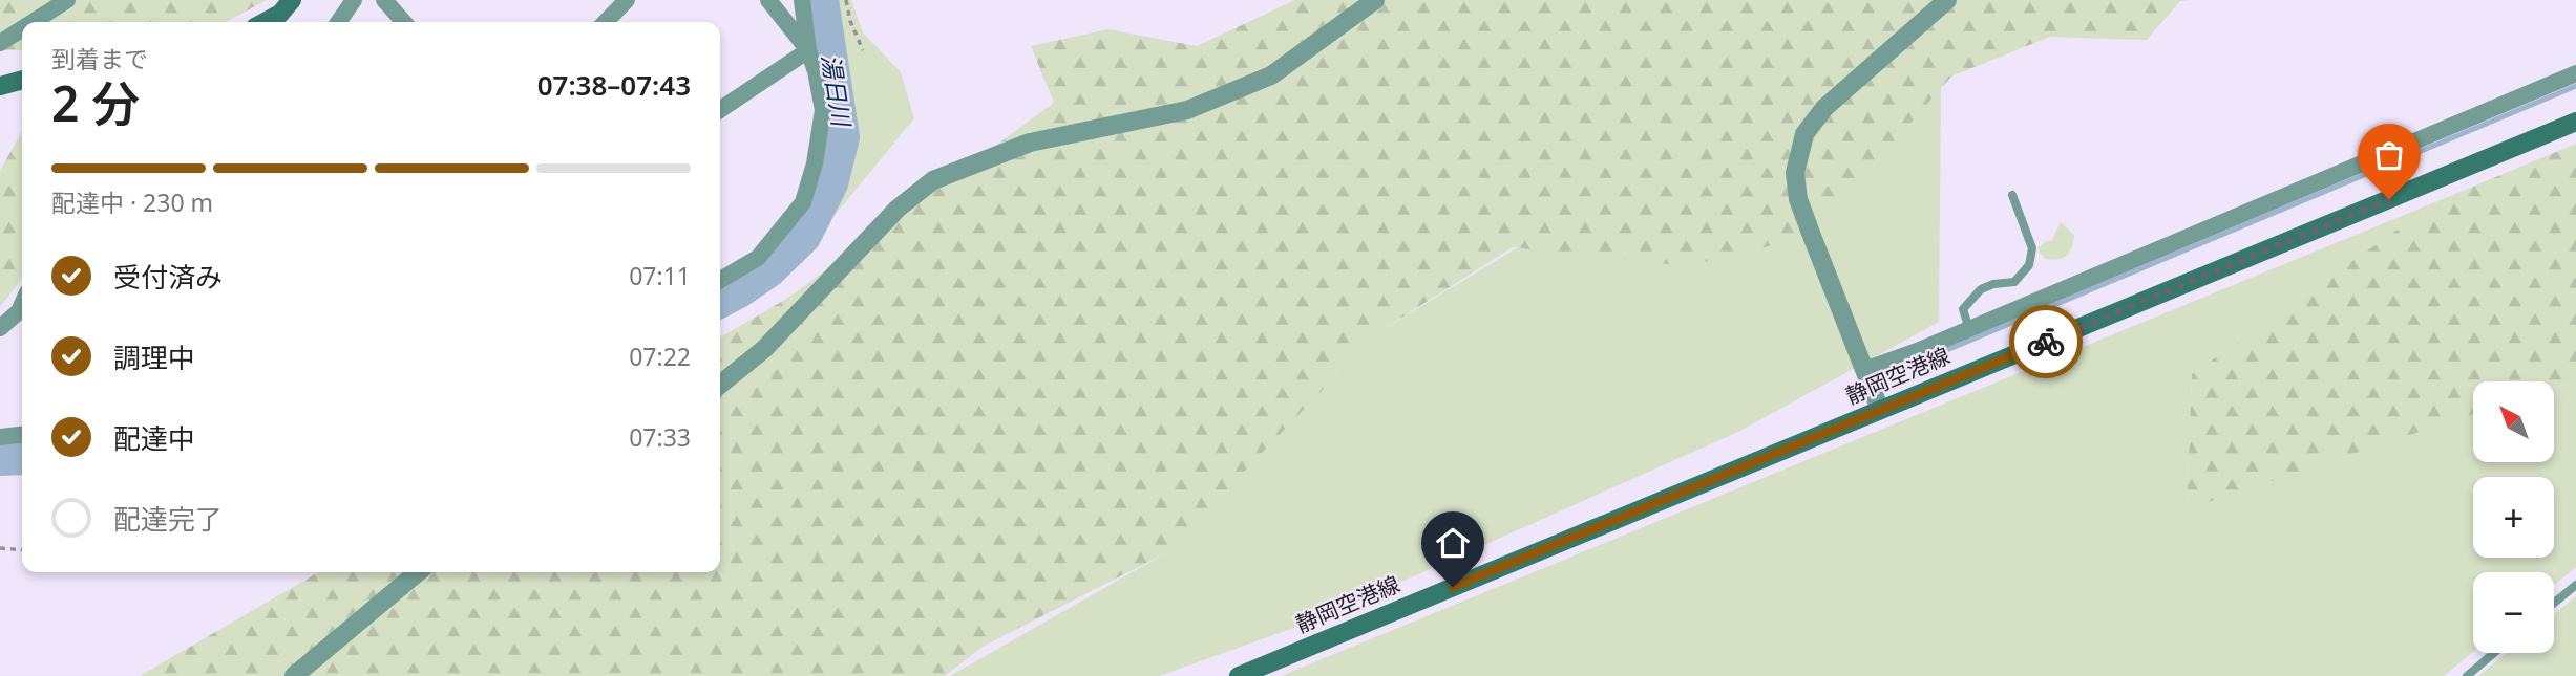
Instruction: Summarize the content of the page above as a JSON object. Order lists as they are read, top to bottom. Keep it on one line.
{"streets":{"main road":["静岡空港線"]},"water":["湯日川"],"north":"top left","page":{"heading":["2 分","到着まで","07:38–07:43"],"bar":"配達中 · 230 m","list":[["受付済み","07:11"],["調理中","07:22"],["配達中","07:33"],"配達完了"],"map_buttons":["+","−"]}}
